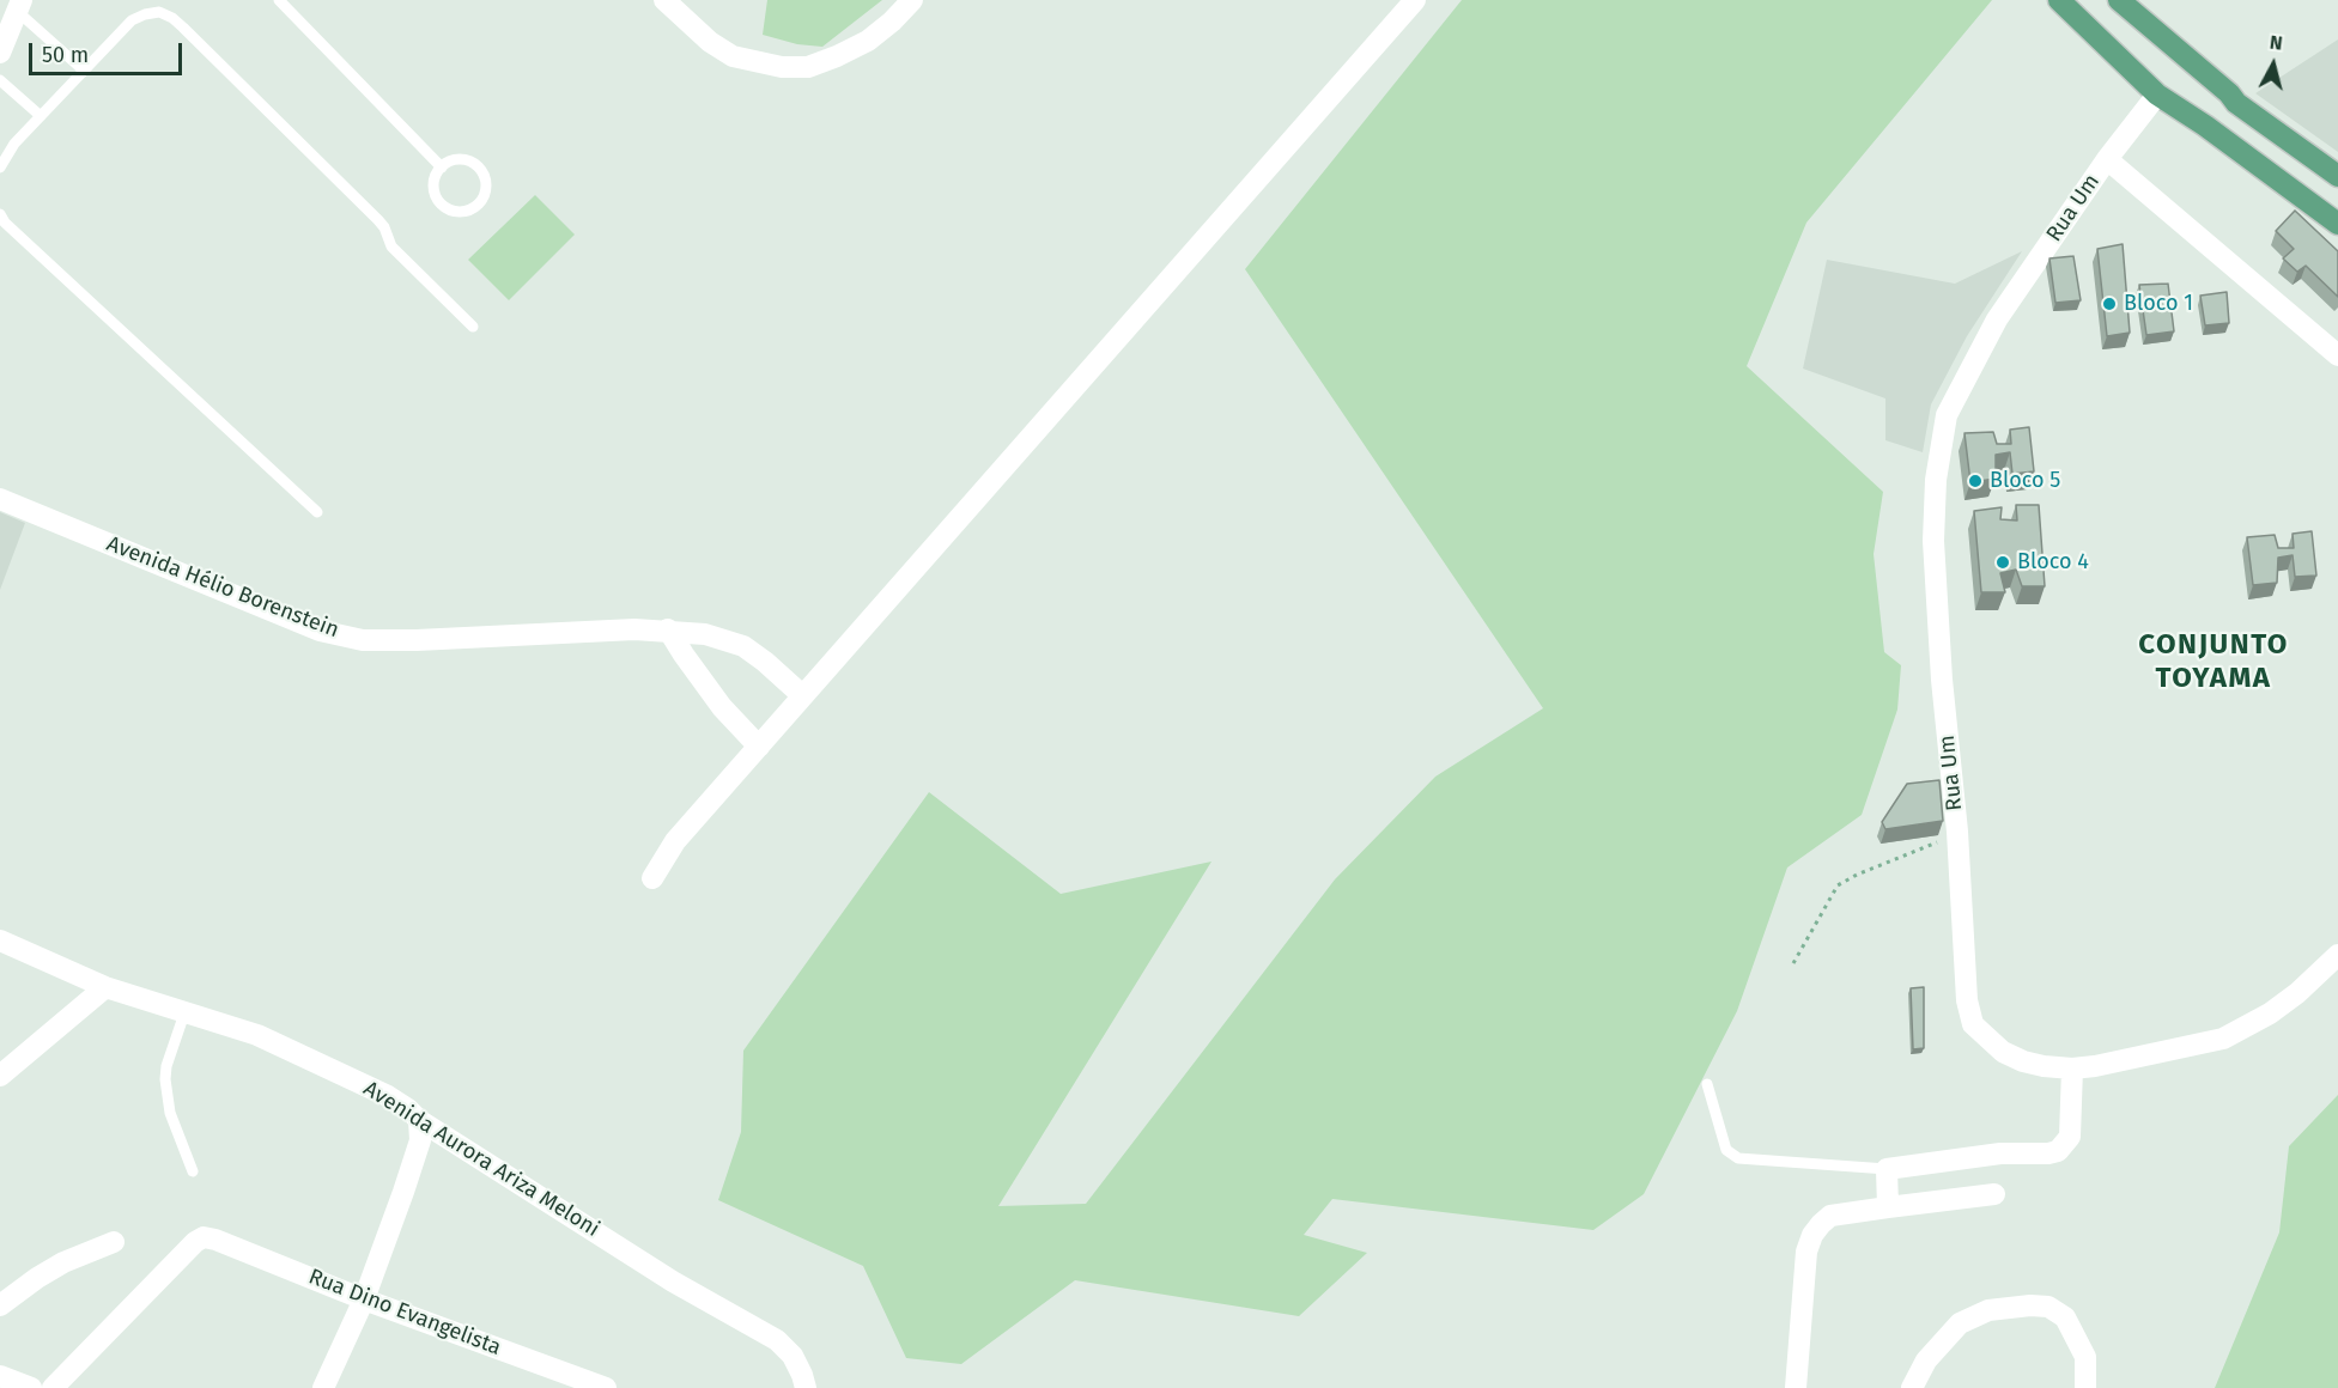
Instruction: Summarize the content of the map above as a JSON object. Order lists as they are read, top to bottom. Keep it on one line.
{"streets":{"street":["Rua Um","Avenida Hélio Borenstein","Avenida Aurora Ariza Meloni","Rua Dino Evangelista"]},"districts":["CONJUNTO TOYAMA"],"places":["Bloco 1","Bloco 5","Bloco 4"],"scale_bar":"50 m","north":"top"}
